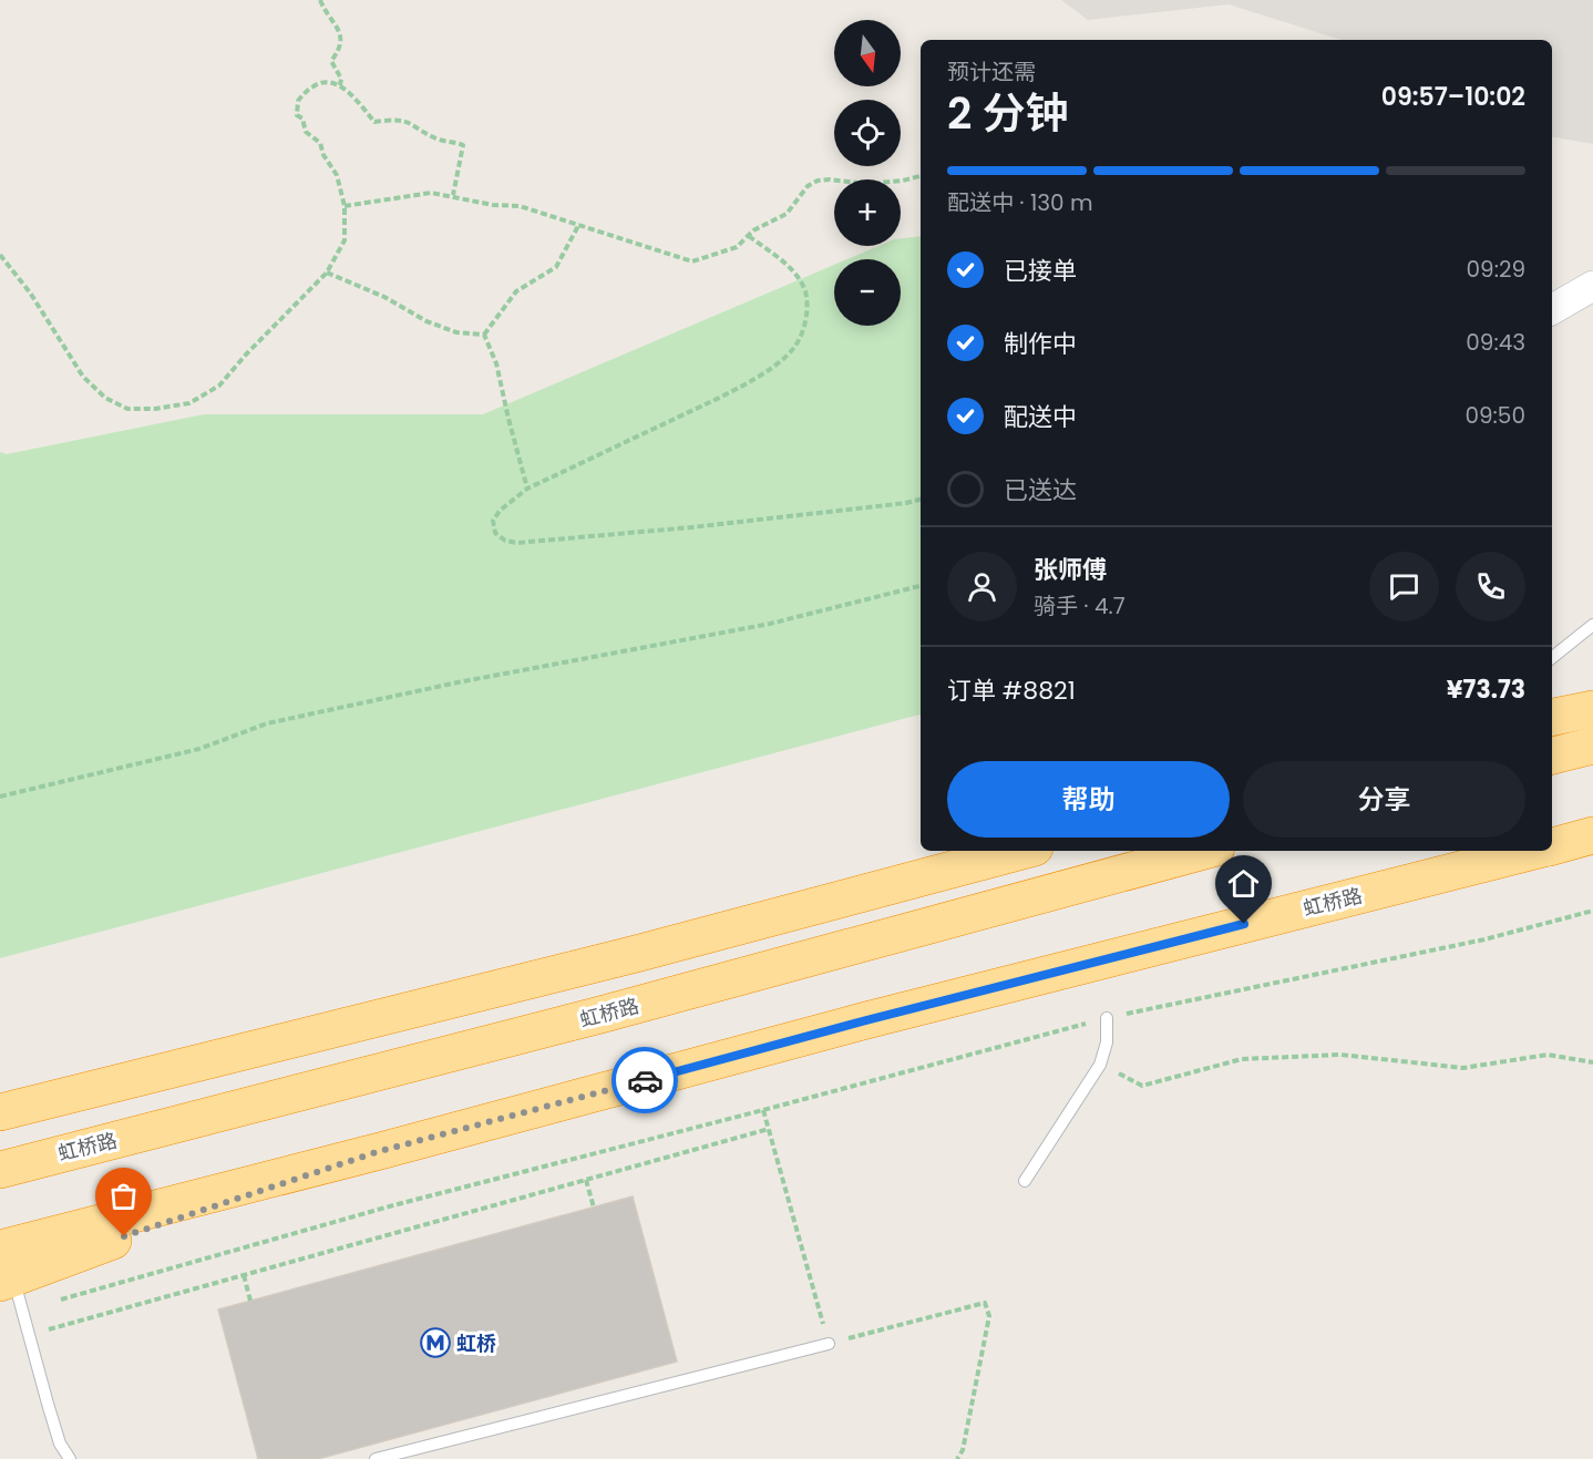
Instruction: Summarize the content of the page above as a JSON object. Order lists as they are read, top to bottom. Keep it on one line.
{"streets":{"highway":["虹桥路"]},"places":{"metro station":["虹桥"]},"north":"bottom","page":{"map_buttons":["+","−"],"heading":["2 分钟","预计还需","09:57–10:02"],"panel":["张师傅","骑手 · 4.7","订单 #8821","¥73.73"],"bar":"配送中 · 130 m","list":[["已接单","09:29"],["制作中","09:43"],["配送中","09:50"],"已送达"],"buttons":["帮助","分享"]}}
